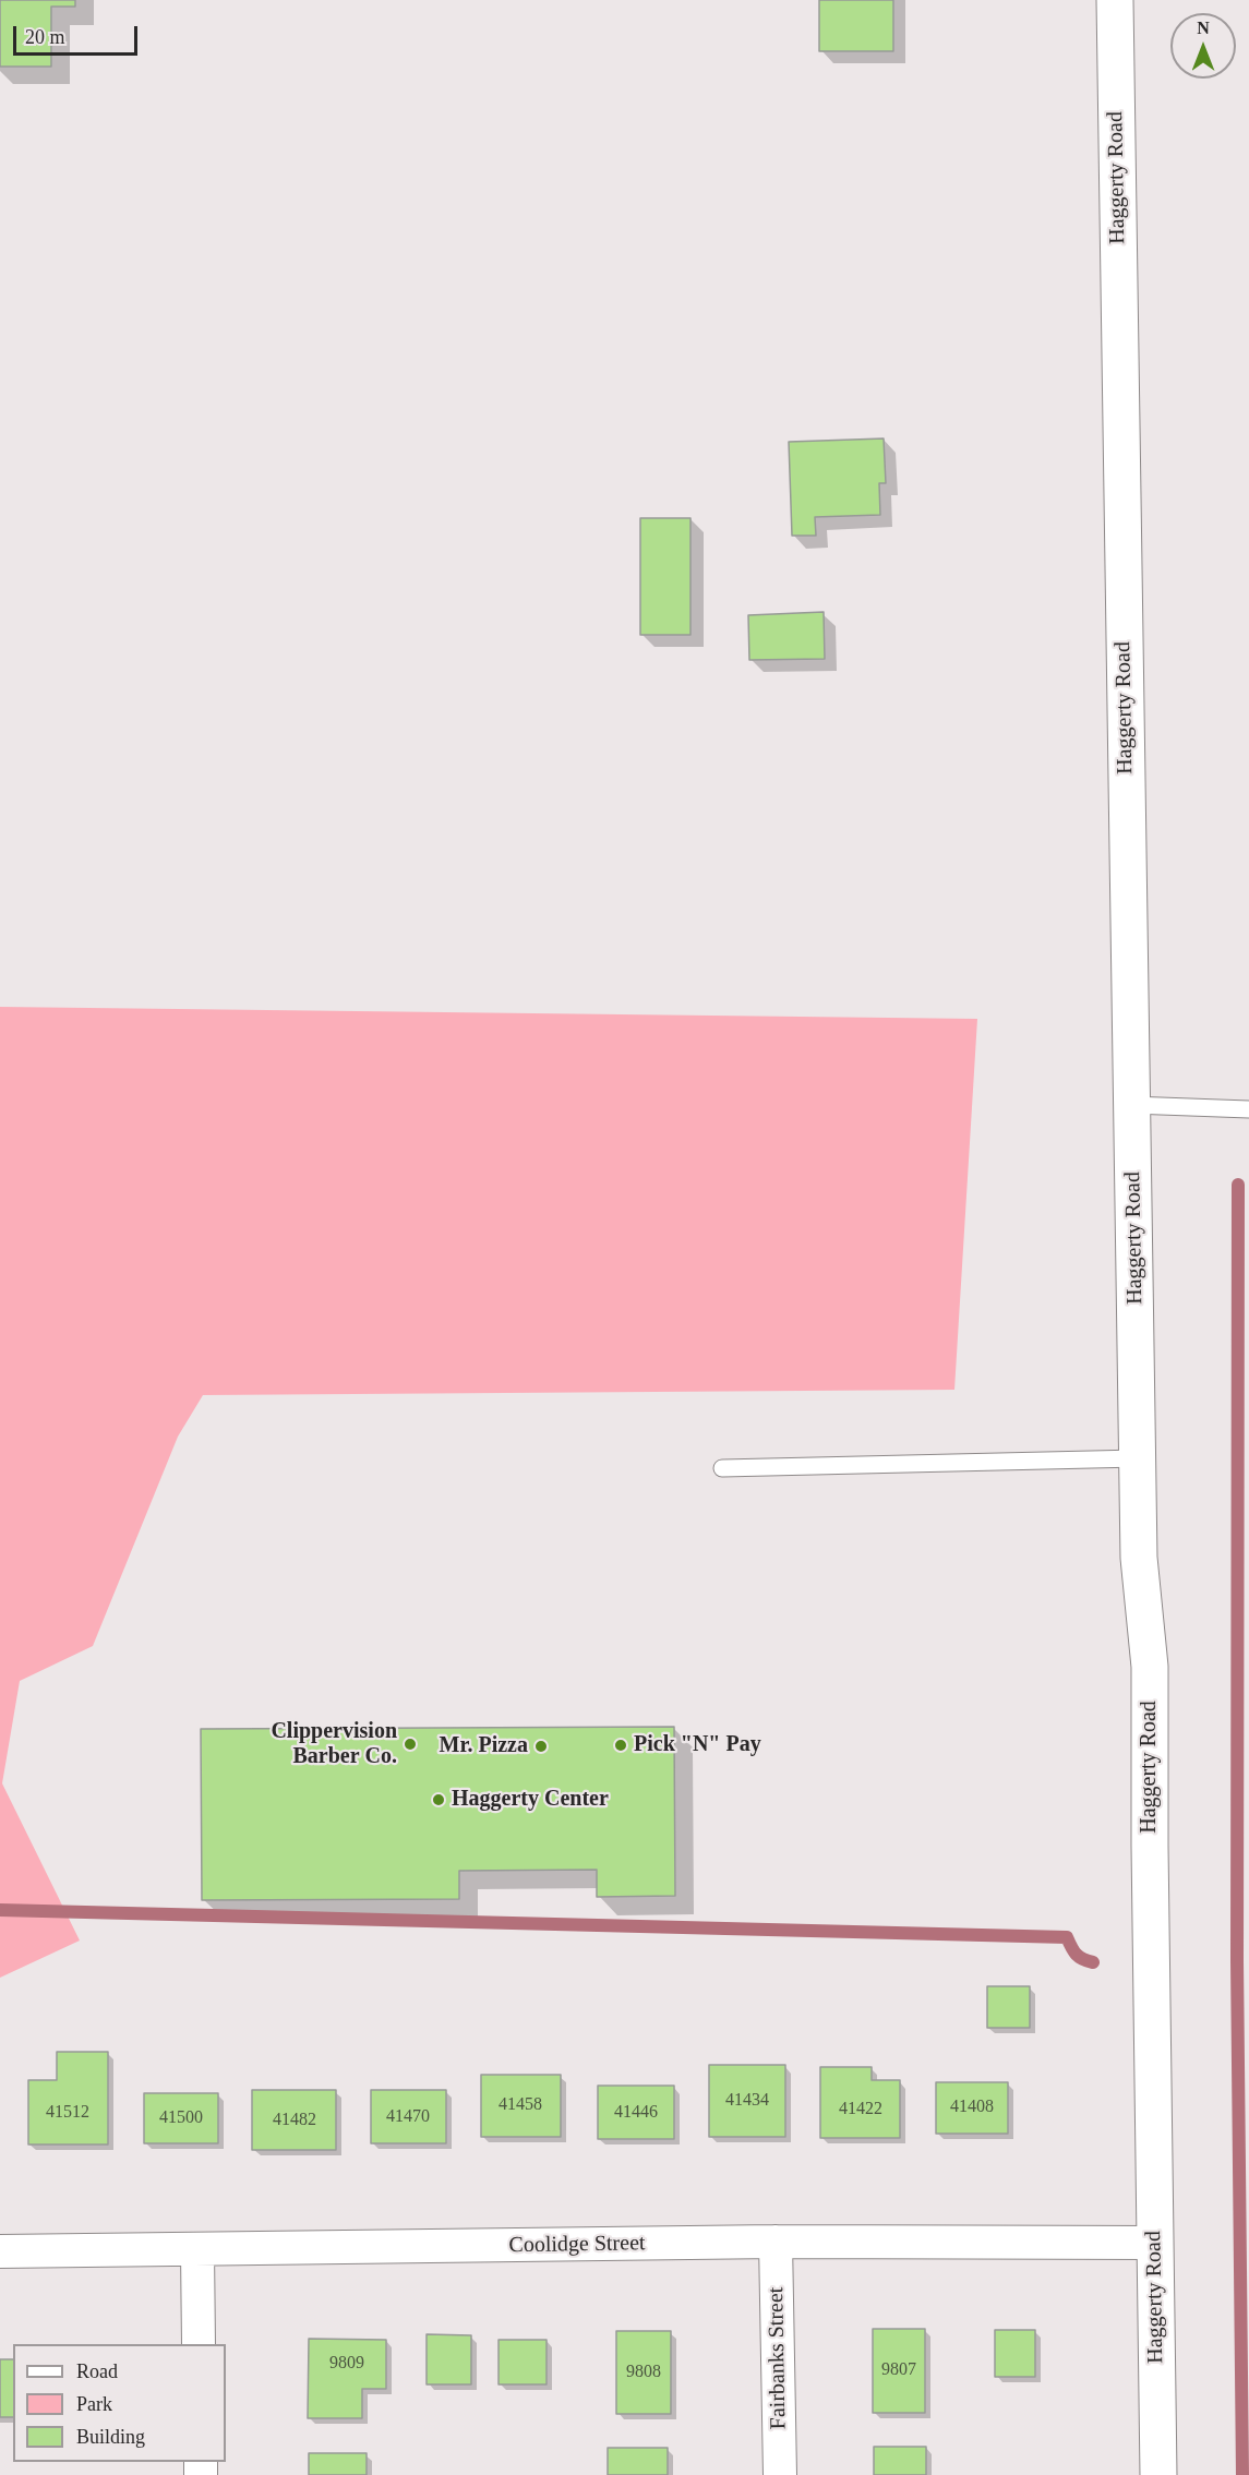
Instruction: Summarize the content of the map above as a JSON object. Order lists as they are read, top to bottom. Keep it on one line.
{"streets":{"main road":["Haggerty Road"],"street":["Coolidge Street","Fairbanks Street"]},"crossings":[["Haggerty Road","Coolidge Street"],["Coolidge Street","Fairbanks Street"]],"places":["Clippervision Barber Co.","Pick \"N\" Pay","Mr. Pizza","Haggerty Center"],"house_numbers":["41434","41458","41408","41422","41512","41446","41470","41500","41482","9809","9807","9808"],"legend":["Road","Park","Building"],"scale_bar":"20 m","north":"top"}
